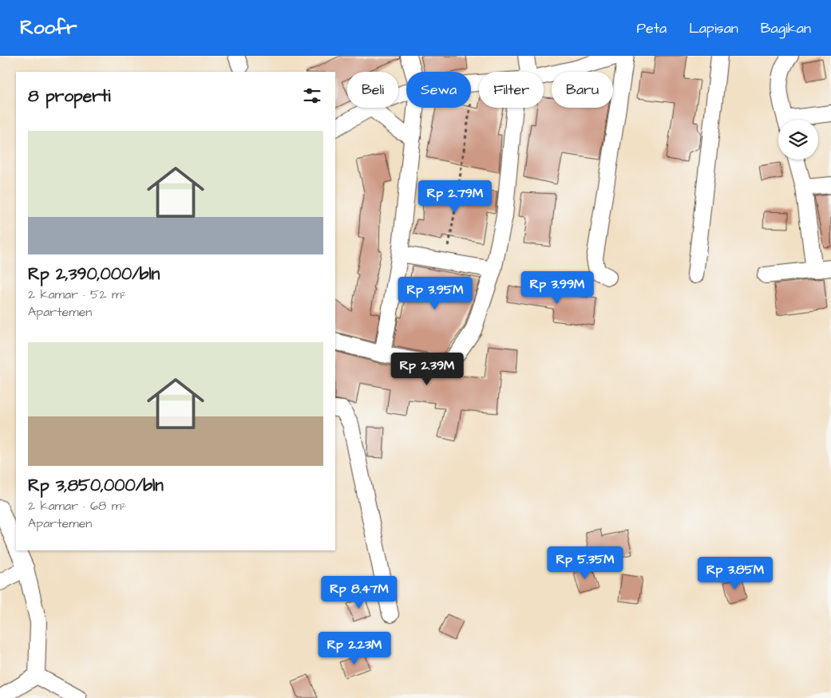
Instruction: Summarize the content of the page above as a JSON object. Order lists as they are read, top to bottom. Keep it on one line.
{"page":{"header":"Roofr","nav":["Peta","Lapisan","Bagikan"],"chip":["Beli","Sewa","Filter","Baru"],"heading":"8 properti","list":[{"name":"Rp 2,390,000/bln","note":"2 kamar · 52 m² · Apartemen"},{"name":"Rp 3,850,000/bln","note":"2 kamar · 68 m² · Apartemen"}],"price":["Rp 2.79M","Rp 3.99M","Rp 3.95M","Rp 2.39M","Rp 5.35M","Rp 3.85M","Rp 8.47M","Rp 2.23M"]}}
